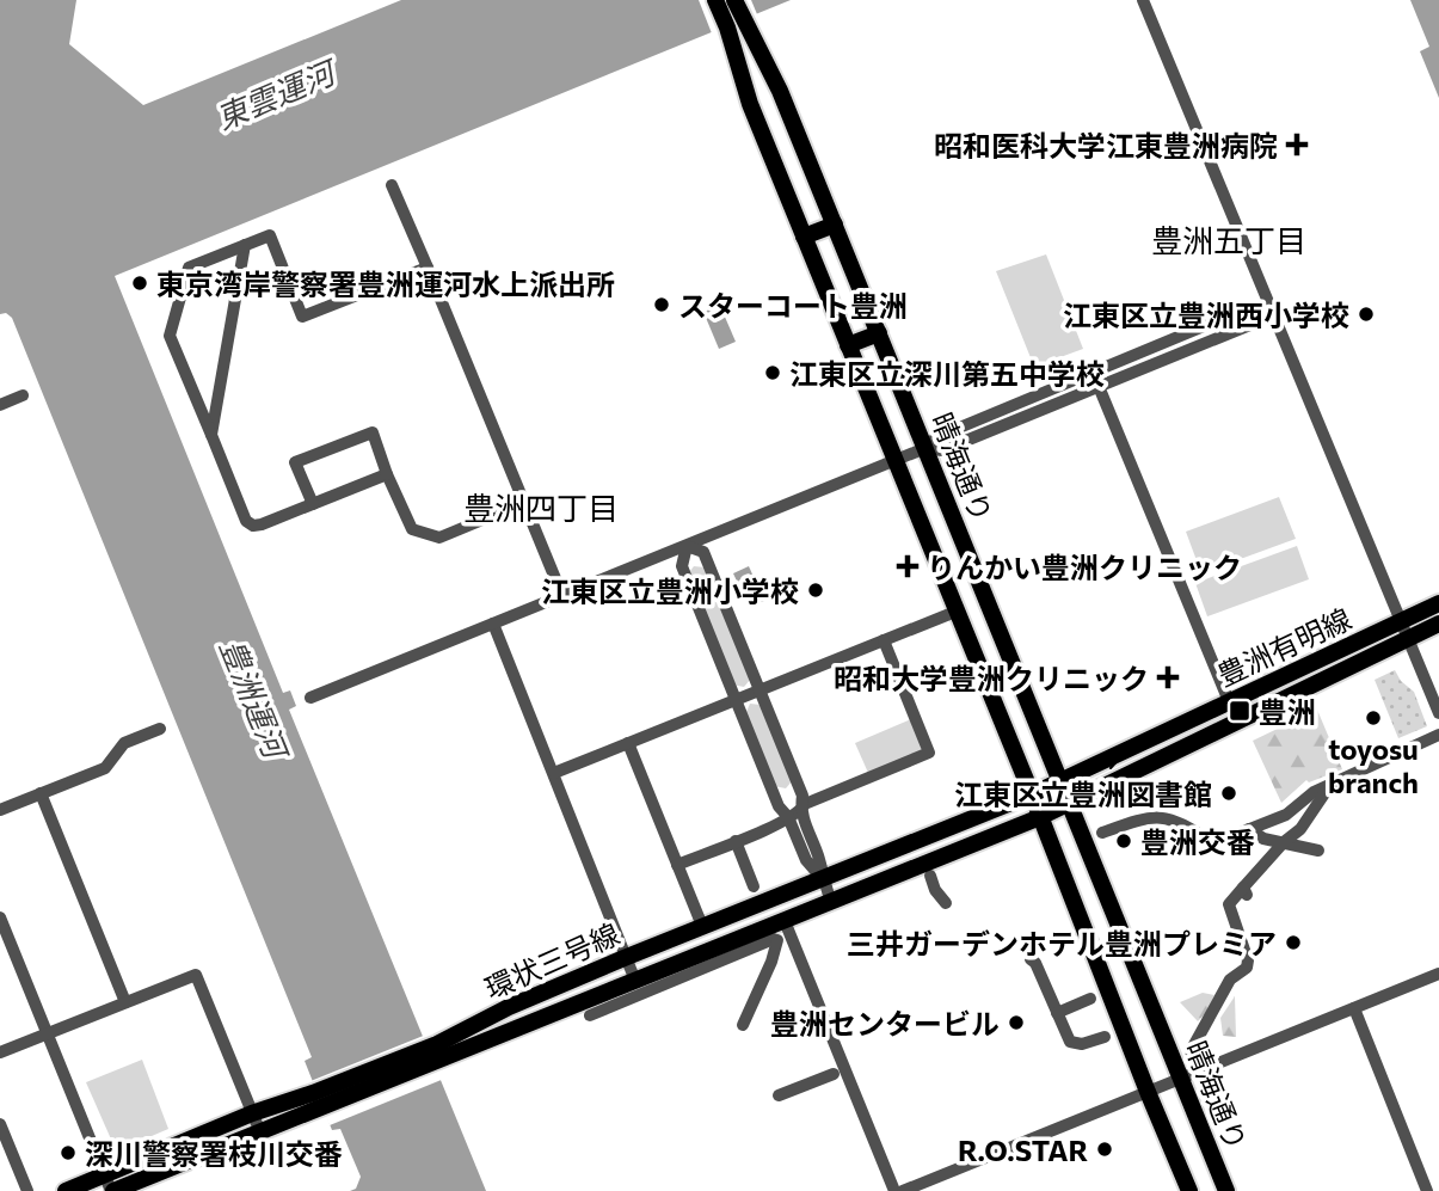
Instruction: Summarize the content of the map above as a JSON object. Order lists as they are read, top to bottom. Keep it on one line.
{"streets":{"main road":["晴海通り","豊洲有明線","環状三号線"]},"crossings":[["晴海通り","豊洲有明線"],["晴海通り","環状三号線"],["豊洲有明線","環状三号線"]],"districts":["豊洲五丁目","豊洲四丁目"],"water":["東雲運河","豊洲運河"],"places":{"health":["昭和医科大学江東豊洲病院","りんかい豊洲クリニック","昭和大学豊洲クリニック"],"other":["東京湾岸警察署豊洲運河水上派出所","スターコート豊洲","江東区立豊洲西小学校","江東区立深川第五中学校","江東区立豊洲小学校","toyosu branch","江東区立豊洲図書館","豊洲交番","三井ガーデンホテル豊洲プレミア","豊洲センタービル","R.O.STAR","深川警察署枝川交番"],"transit":["豊洲"]}}
